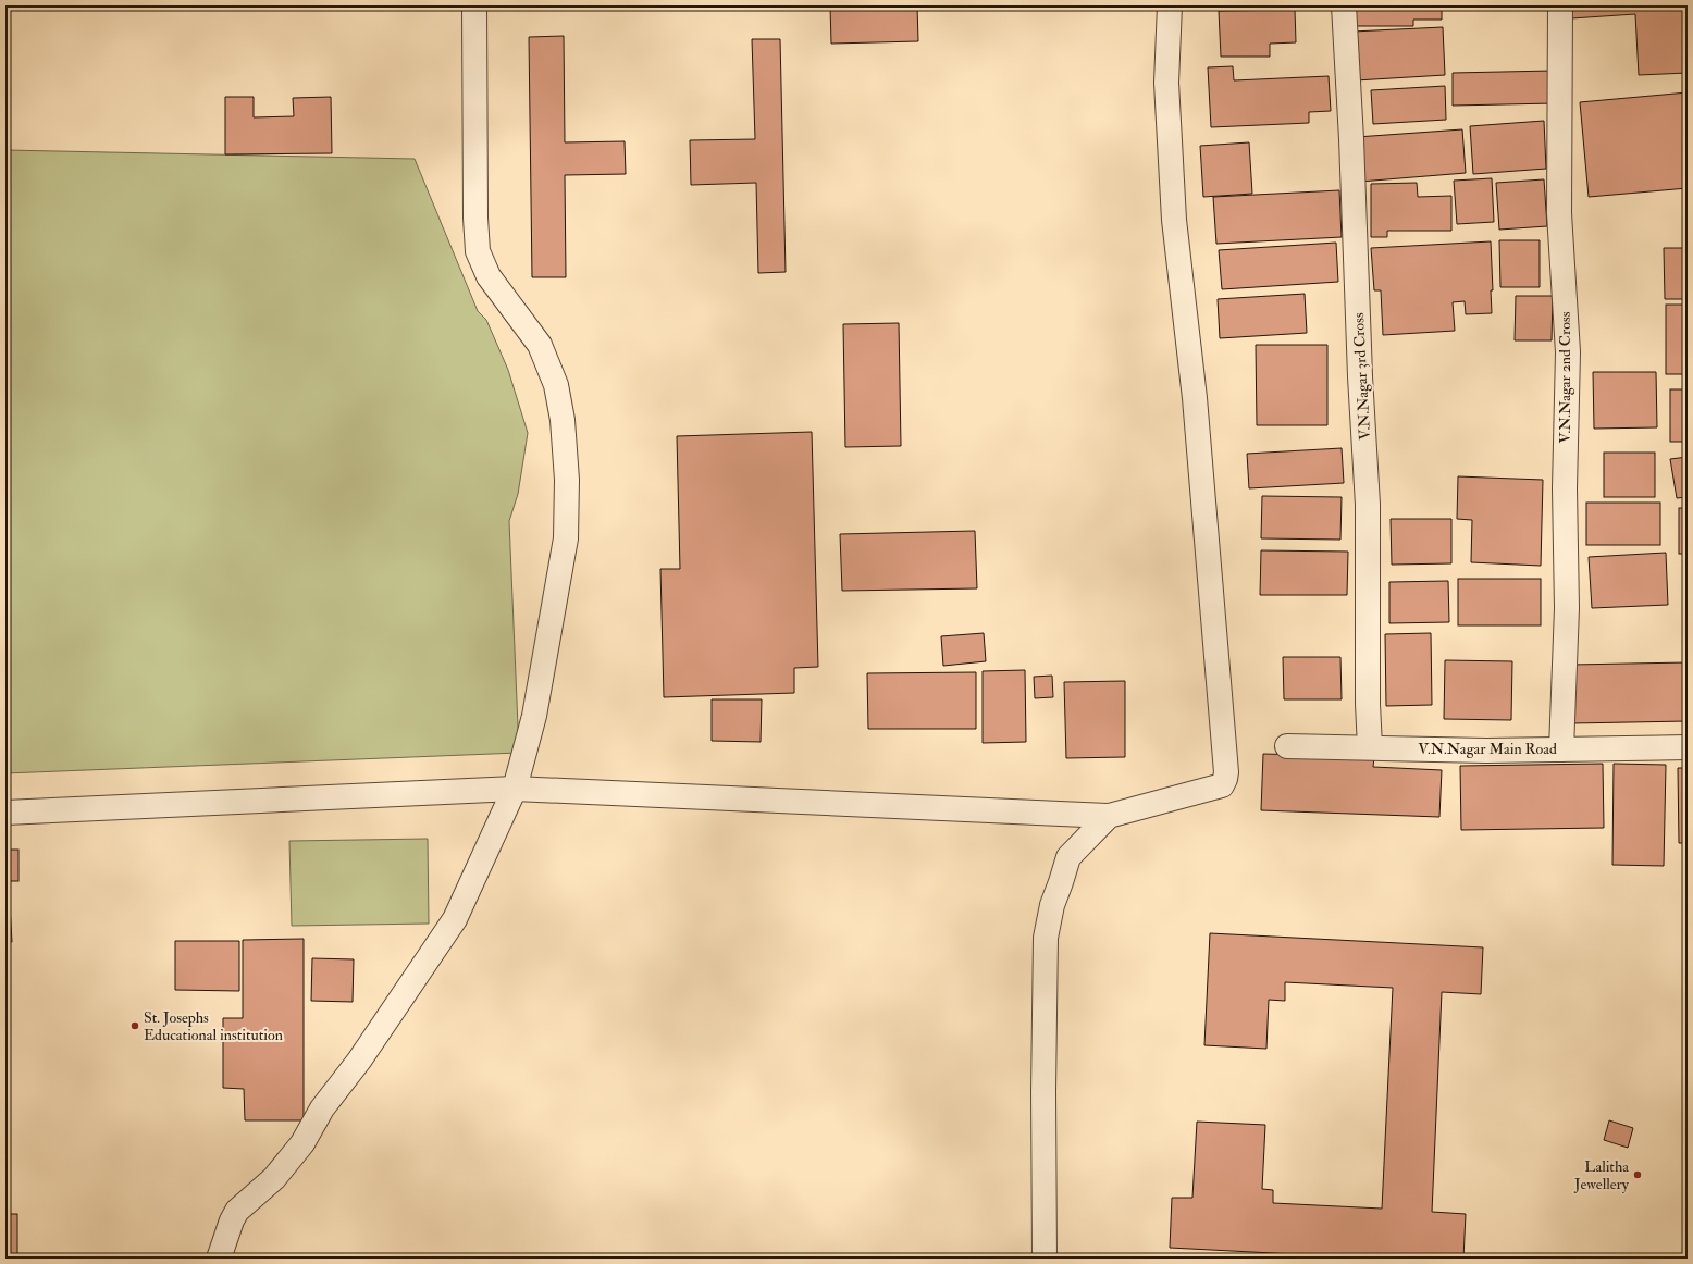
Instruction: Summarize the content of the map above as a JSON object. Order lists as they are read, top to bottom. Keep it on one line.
{"streets":{"street":["V.N.Nagar 3rd Cross","V.N.Nagar 2nd Cross","V.N.Nagar Main Road"]},"crossings":[["V.N.Nagar 3rd Cross","V.N.Nagar Main Road"],["V.N.Nagar 2nd Cross","V.N.Nagar Main Road"]],"places":["St. Josephs Educational institution","Lalitha Jewellery"]}
